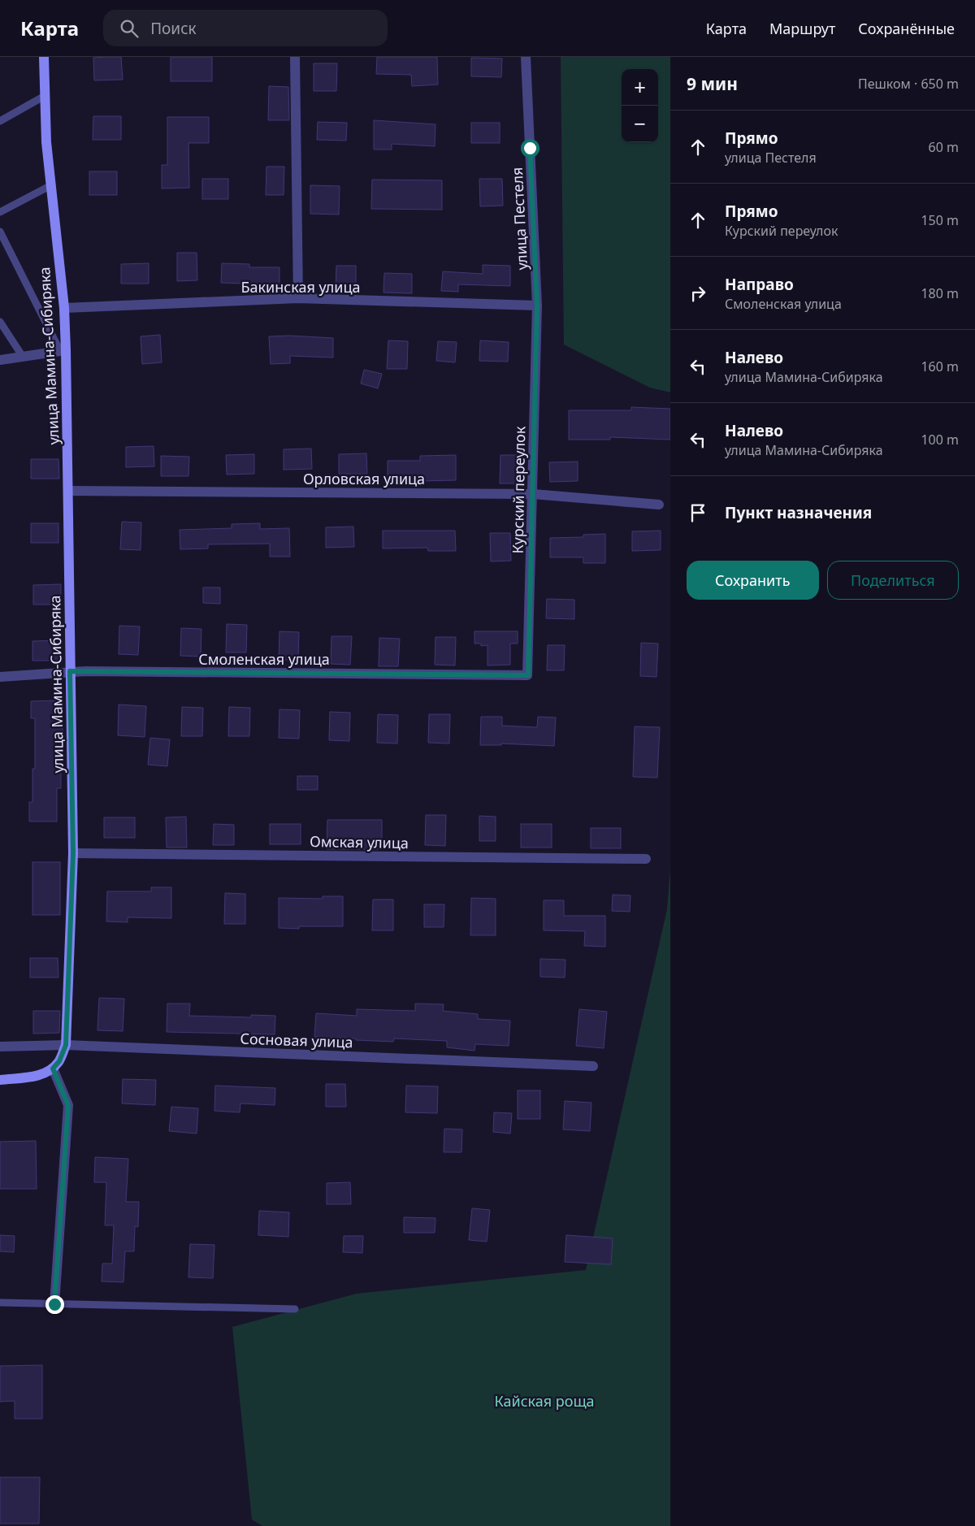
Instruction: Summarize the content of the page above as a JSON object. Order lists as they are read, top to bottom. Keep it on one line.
{"streets":{"street":["улица Пестеля","Бакинская улица","улица Мамина-Сибиряка","Орловская улица","Курский переулок","Смоленская улица","Омская улица","Сосновая улица"]},"crossings":[["улица Пестеля","Бакинская улица"],["улица Пестеля","Курский переулок"],["Бакинская улица","улица Мамина-Сибиряка"],["Бакинская улица","Курский переулок"],["улица Мамина-Сибиряка","Орловская улица"],["улица Мамина-Сибиряка","Смоленская улица"],["улица Мамина-Сибиряка","Омская улица"],["улица Мамина-Сибиряка","Сосновая улица"],["Орловская улица","Курский переулок"],["Курский переулок","Смоленская улица"]],"parks":["Кайская роща"],"page":{"header":"Карта","search":"Поиск","nav":["Карта","Маршрут","Сохранённые"],"heading":["9 мин","Пешком · 650 m"],"map_buttons":["+","−"],"list":[["Прямо","улица Пестеля","60 m"],["Прямо","Курский переулок","150 m"],["Направо","Смоленская улица","180 m"],["Налево","улица Мамина-Сибиряка","160 m"],["Налево","улица Мамина-Сибиряка","100 m"],"Пункт назначения"],"buttons":["Сохранить","Поделиться"]}}
